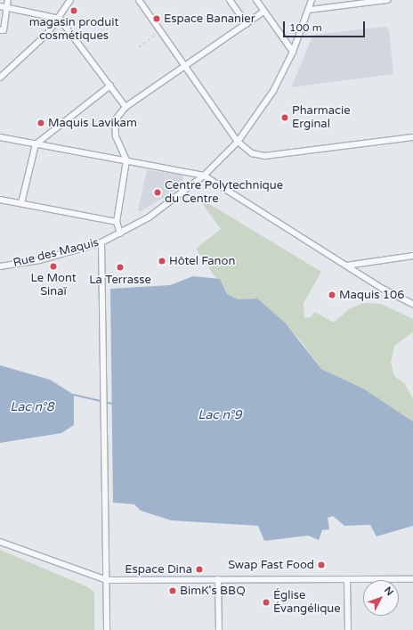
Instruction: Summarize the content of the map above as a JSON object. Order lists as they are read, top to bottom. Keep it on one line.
{"streets":{"street":["Rue des Maquis"]},"water":["Lac n°8","Lac n°9"],"places":["magasin produit cosmétiques","Espace Bananier","Pharmacie Erginal","Maquis Lavikam","Centre Polytechnique du Centre","Hôtel Fanon","Le Mont Sinaï","La Terrasse","Maquis 106","Swap Fast Food","Espace Dina","BimK's BBQ","Église Évangélique"],"scale_bar":"100 m","north":"top right"}
